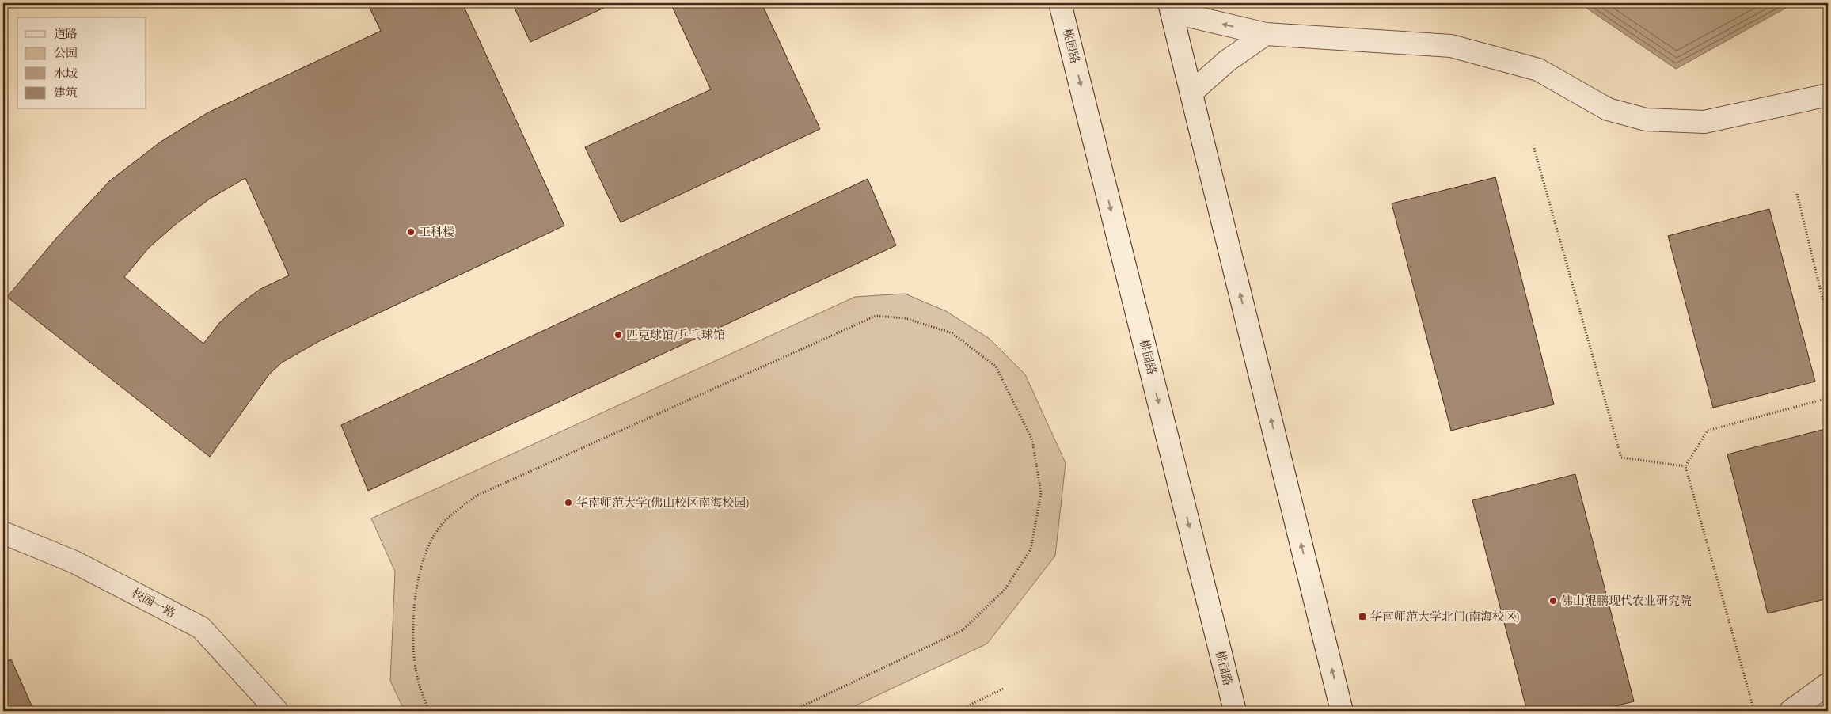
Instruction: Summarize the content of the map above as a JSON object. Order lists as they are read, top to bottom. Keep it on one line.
{"streets":{"main road":["桃园路","校园一路"]},"places":{"other":["工科楼","匹克球馆/乒乓球馆","华南师范大学(佛山校区南海校园)","佛山鲲鹏现代农业研究院"],"transit":["华南师范大学北门(南海校区)"]},"legend":["道路","公园","水域","建筑"]}
